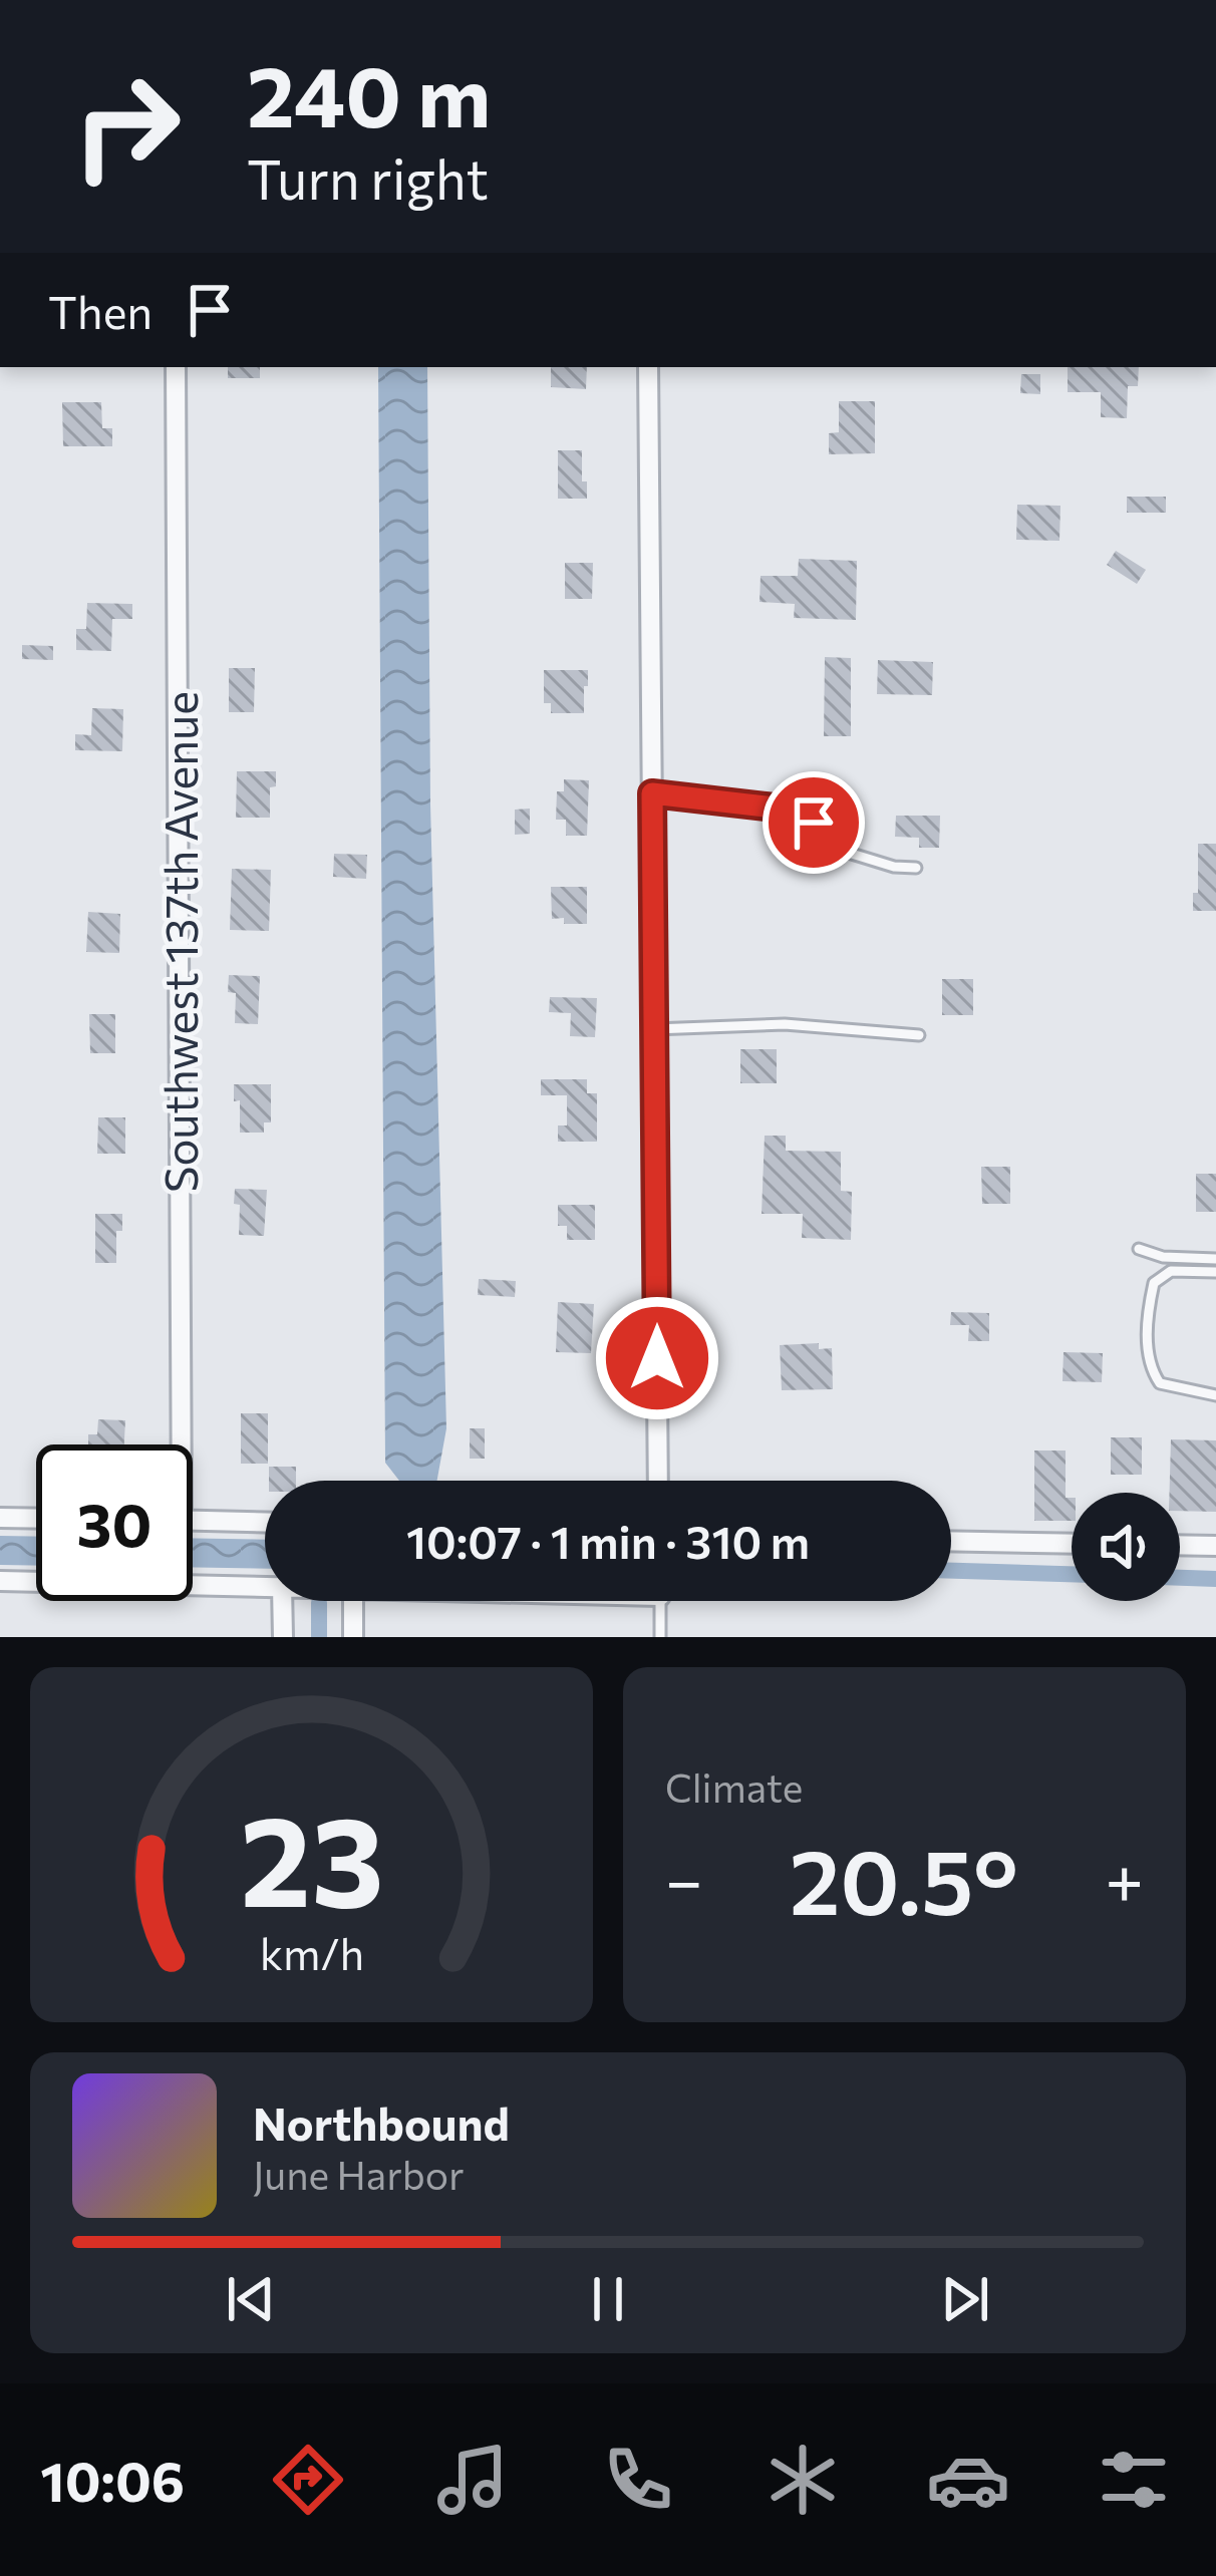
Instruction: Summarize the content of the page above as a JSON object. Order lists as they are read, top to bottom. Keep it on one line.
{"streets":{"street":["Southwest 137th Avenue"]},"page":{"turn":["240 m","Turn right"],"then":"Then","limit":"30","trip":"10:07 · 1 min · 310 m","tile":"Climate","heat":["−","20.5°","+"],"song":["Northbound","June Harbor"],"tabs":"10:06","gauge":["23","km/h"]}}
